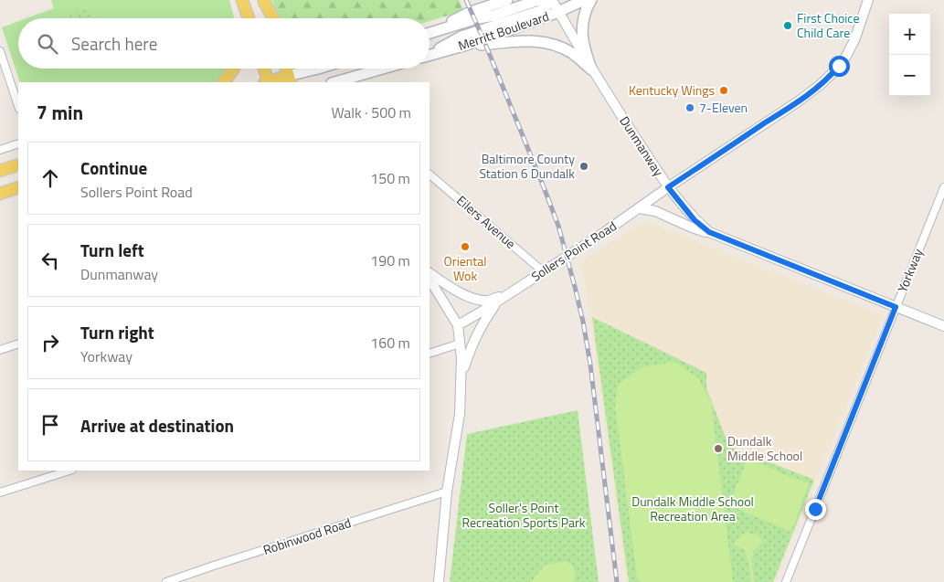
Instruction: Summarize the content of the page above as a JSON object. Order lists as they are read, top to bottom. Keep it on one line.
{"streets":{"main road":["Merritt Boulevard"],"street":["Dunmanway","Eilers Avenue","Sollers Point Road","Yorkway","Robinwood Road"]},"crossings":[["Merritt Boulevard","Dunmanway"],["Dunmanway","Sollers Point Road"],["Dunmanway","Yorkway"],["Eilers Avenue","Sollers Point Road"]],"parks":["Dundalk Middle School Recreation Area","Soller's Point Recreation Sports Park"],"places":["First Choice Child Care","Kentucky Wings","7-Eleven","Baltimore County Station 6 Dundalk","Oriental Wok","Dundalk Middle School"],"page":{"map_buttons":["+","−"],"search":"Search here","heading":["7 min","Walk · 500 m"],"list":[["Continue","Sollers Point Road","150 m"],["Turn left","Dunmanway","190 m"],["Turn right","Yorkway","160 m"],"Arrive at destination"]}}
